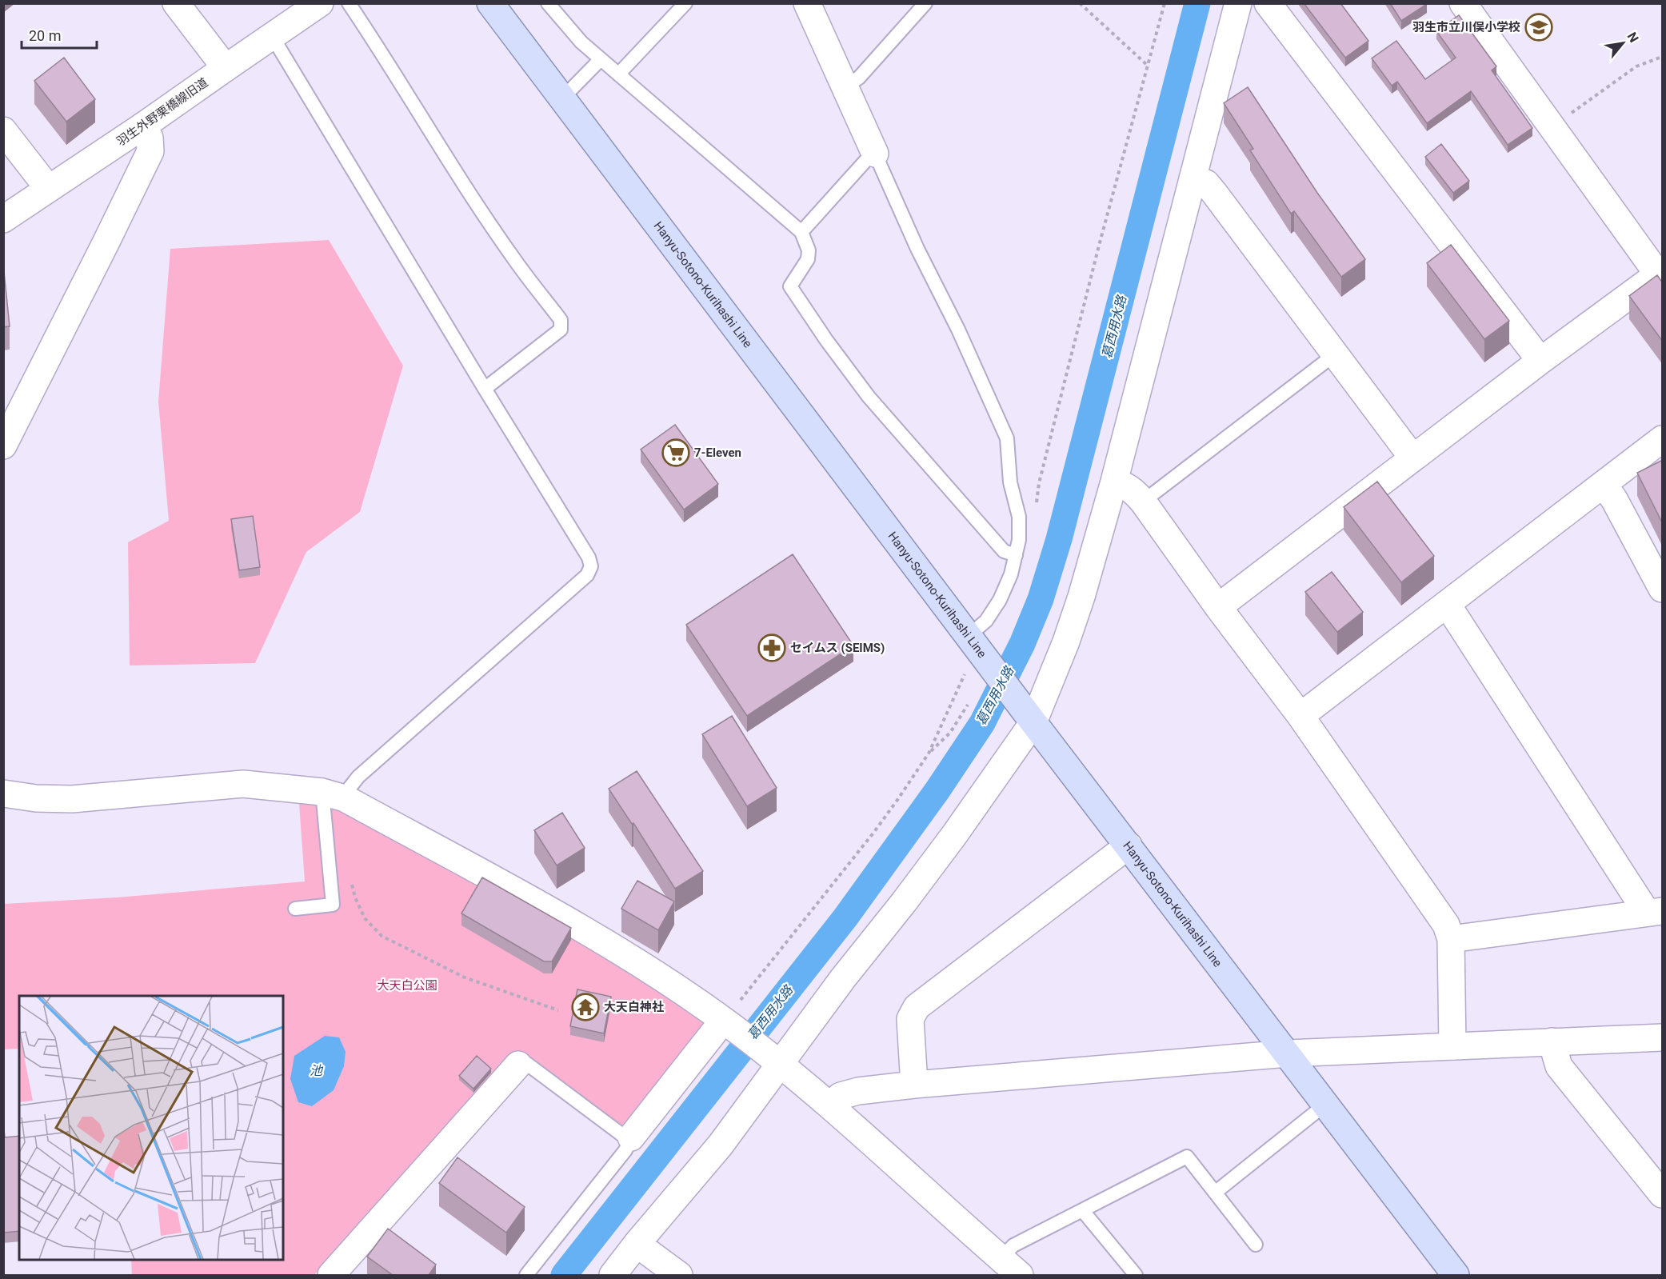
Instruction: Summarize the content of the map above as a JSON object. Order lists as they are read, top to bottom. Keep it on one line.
{"streets":{"main road":["Hanyu-Sotono-Kurihashi Line"],"street":["羽生外野栗橋線旧道"]},"water":["葛西用水路","池"],"parks":["大天白公園"],"places":{"school or university":["羽生市立川俣小学校"],"supermarket":["7-Eleven"],"pharmacy":["セイムス (SEIMS)"],"temple":["大天白神社"]},"scale_bar":"20 m","north":"top right"}
